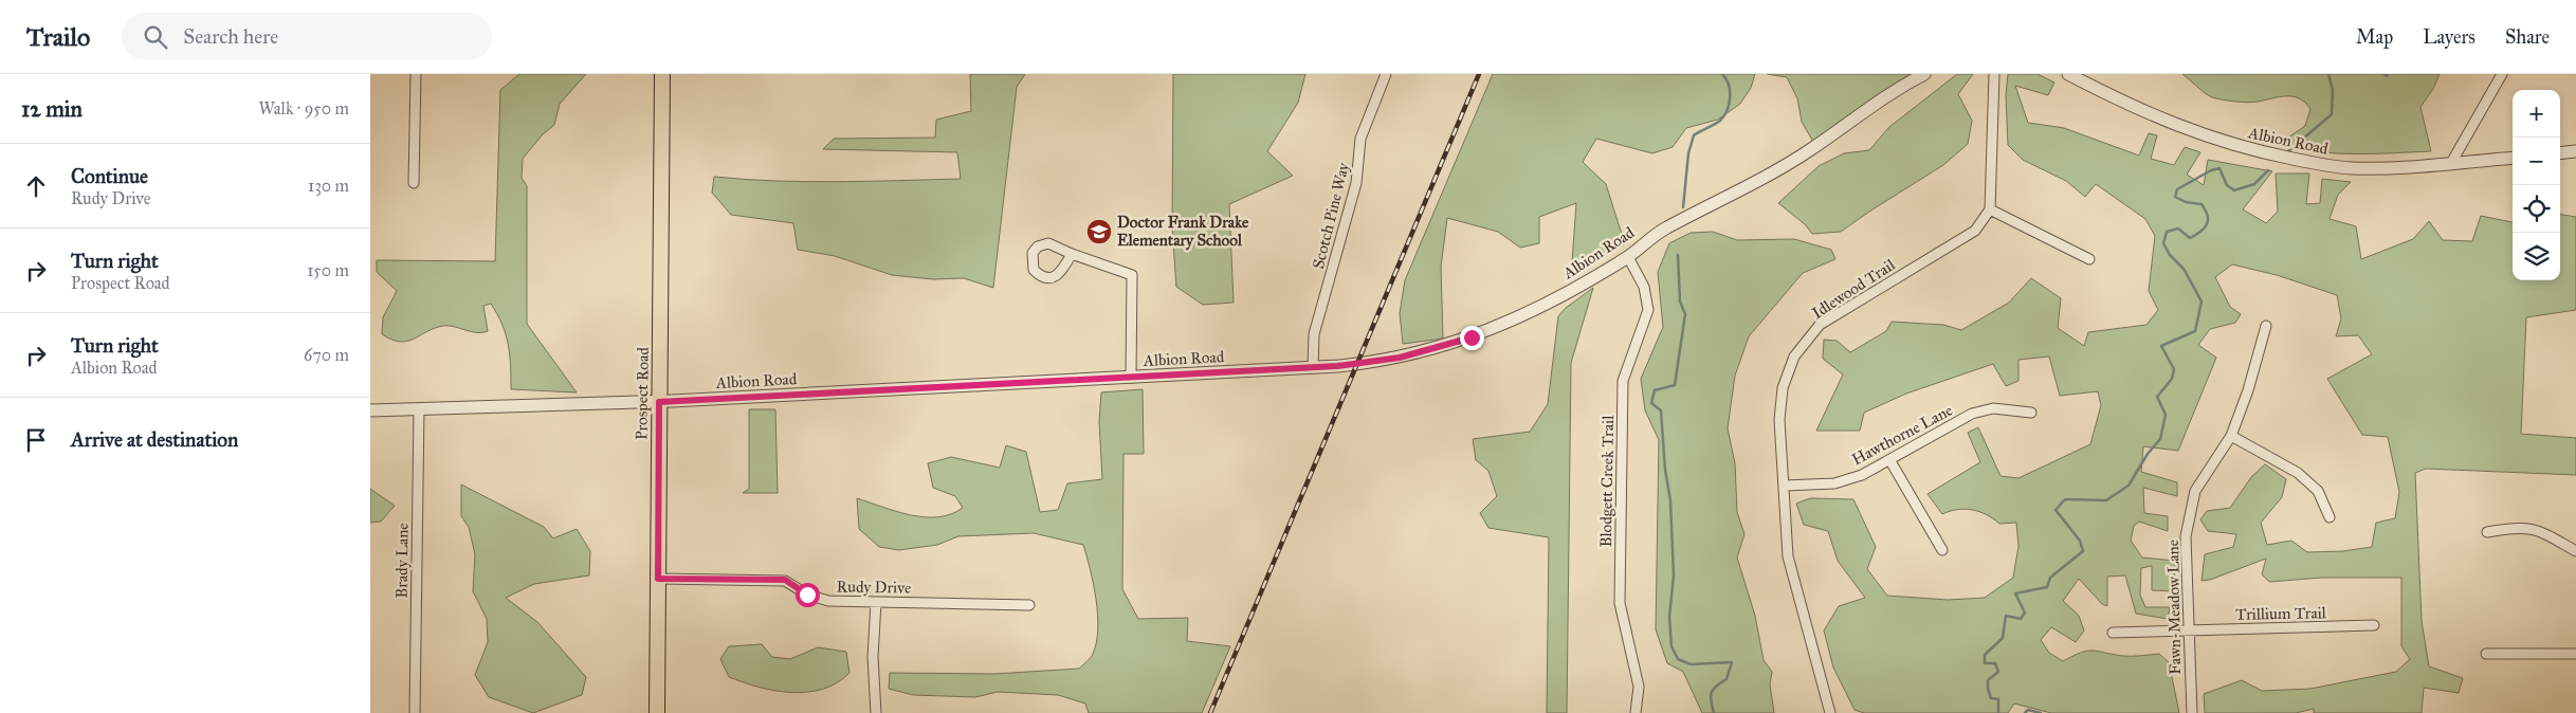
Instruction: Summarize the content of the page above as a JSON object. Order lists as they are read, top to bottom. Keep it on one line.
{"streets":{"main road":["Prospect Road"],"street":["Albion Road","Scotch Pine Way","Idlewood Trail","Hawthorne Lane","Blodgett Creek Trail","Brady Lane","Rudy Drive","Fawn-Meadow Lane","Trillium Trail"]},"crossings":[["Albion Road","Scotch Pine Way"],["Albion Road","Prospect Road"],["Albion Road","Blodgett Creek Trail"],["Albion Road","Brady Lane"],["Idlewood Trail","Hawthorne Lane"],["Prospect Road","Rudy Drive"],["Fawn-Meadow Lane","Trillium Trail"]],"places":{"school or university":["Doctor Frank Drake Elementary School"]},"page":{"header":"Trailo","search":"Search here","nav":["Map","Layers","Share"],"heading":["12 min","Walk · 950 m"],"map_buttons":["+","−"],"list":[["Continue","Rudy Drive","130 m"],["Turn right","Prospect Road","150 m"],["Turn right","Albion Road","670 m"],"Arrive at destination"]}}
